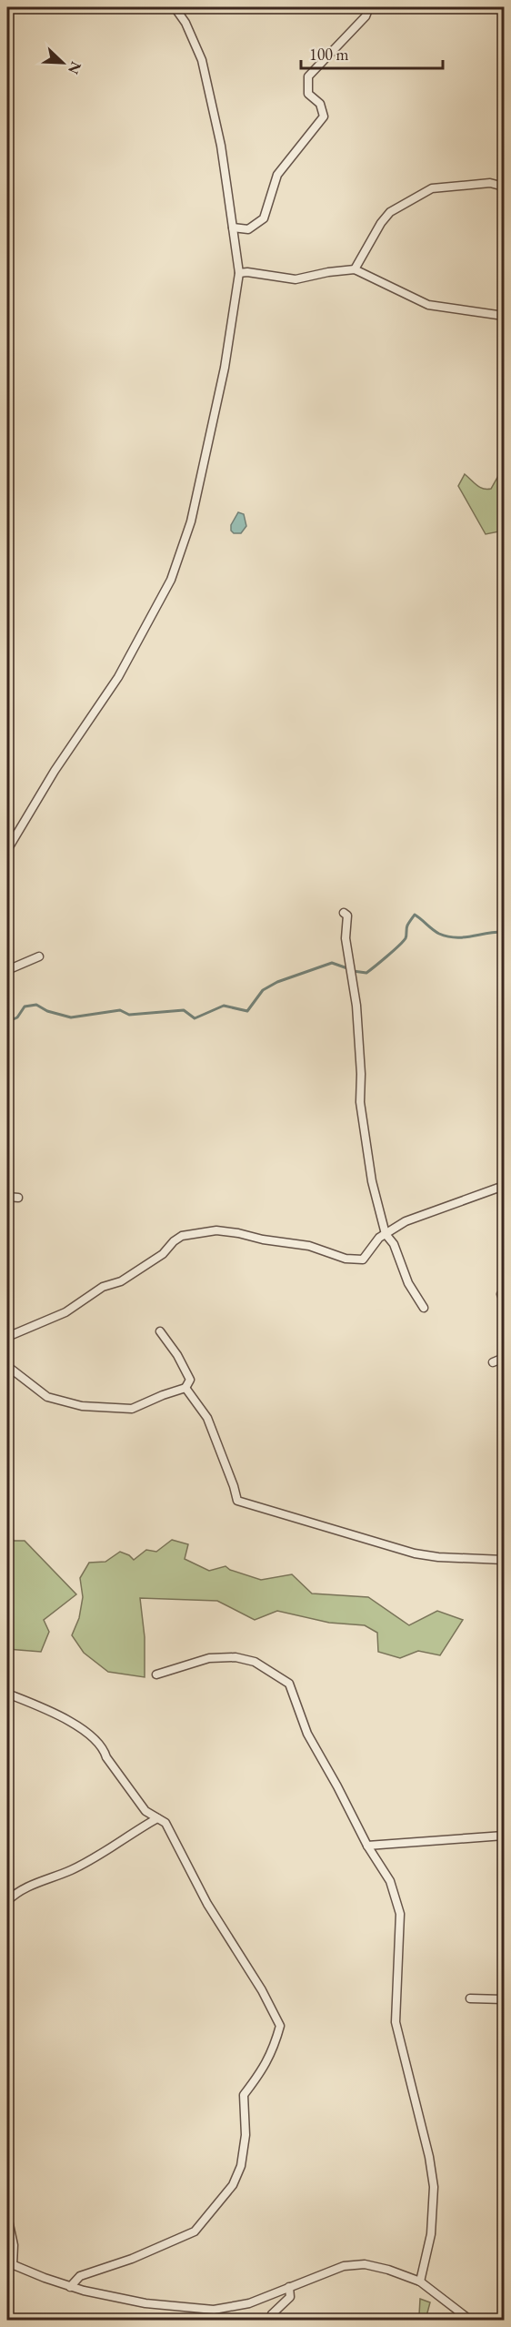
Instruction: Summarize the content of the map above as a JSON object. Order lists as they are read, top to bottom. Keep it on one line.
{"scale_bar":"100 m","north":"bottom right"}
